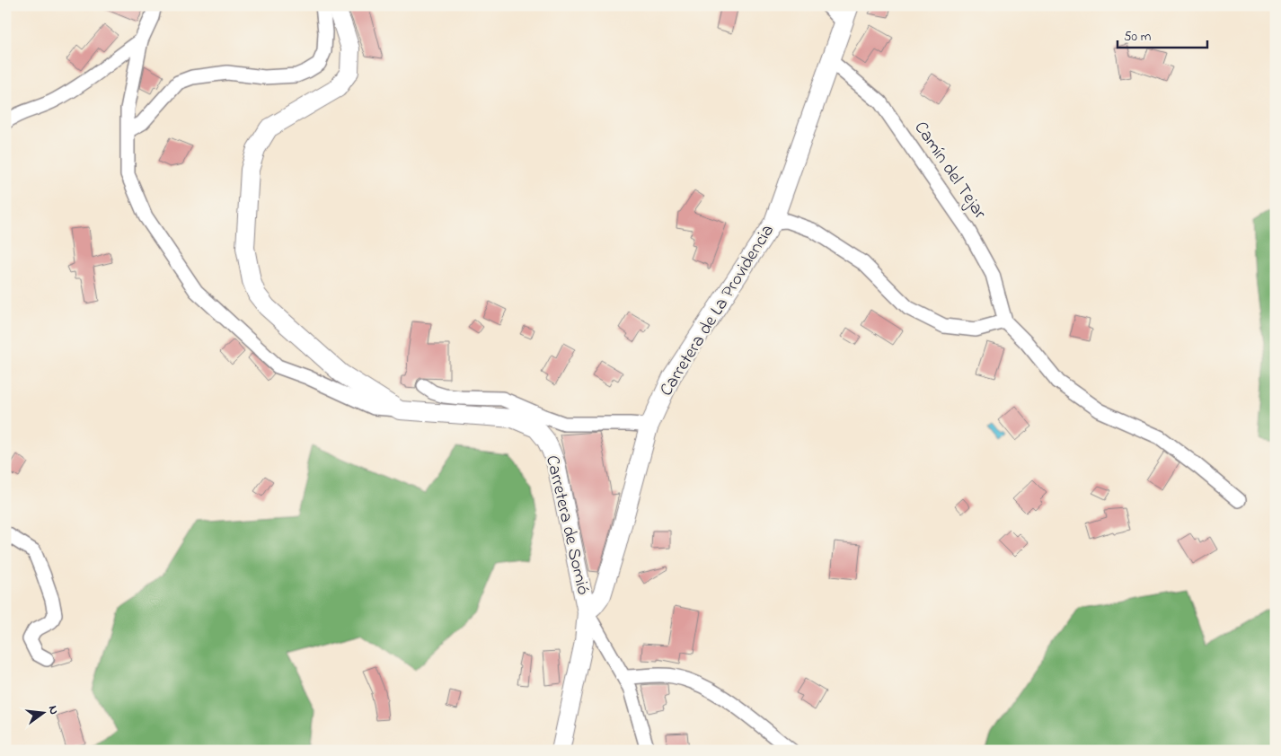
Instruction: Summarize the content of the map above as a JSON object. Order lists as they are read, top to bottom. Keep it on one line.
{"streets":{"street":["Camín del Tejar","Carretera de La Providencia","Carretera de Somió"]},"crossings":[["Camín del Tejar","Carretera de La Providencia"],["Carretera de La Providencia","Carretera de Somió"]],"scale_bar":"50 m","north":"right"}
